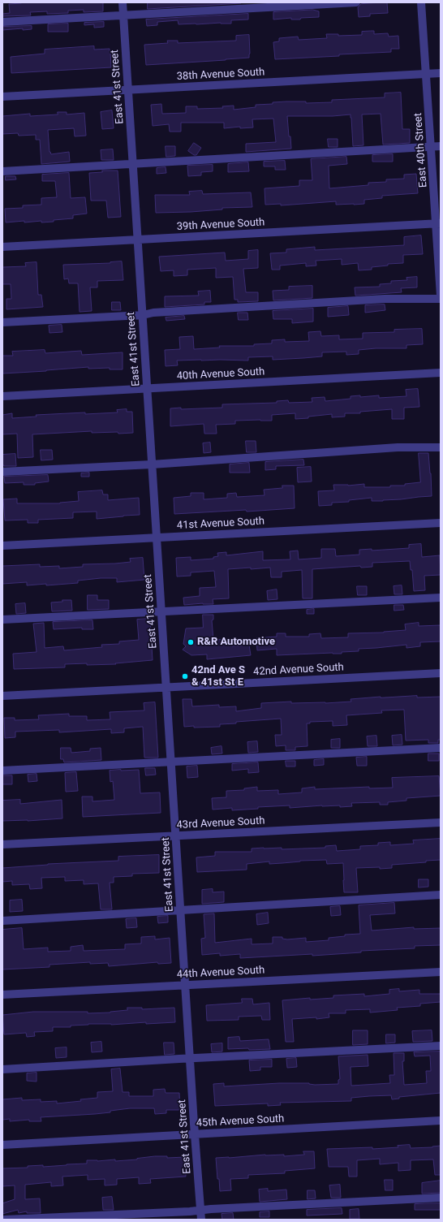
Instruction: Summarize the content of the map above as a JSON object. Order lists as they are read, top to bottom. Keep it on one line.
{"streets":{"street":["38th Avenue South","East 41st Street","East 40th Street","39th Avenue South","40th Avenue South","41st Avenue South","42nd Avenue South","43rd Avenue South","44th Avenue South","45th Avenue South"]},"crossings":[["38th Avenue South","East 41st Street"],["38th Avenue South","East 40th Street"],["East 41st Street","39th Avenue South"],["East 41st Street","40th Avenue South"],["East 41st Street","41st Avenue South"],["East 41st Street","42nd Avenue South"],["East 41st Street","43rd Avenue South"],["East 41st Street","44th Avenue South"],["East 41st Street","45th Avenue South"],["East 40th Street","39th Avenue South"]],"places":["R&R Automotive","42nd Ave S & 41st St E"]}
